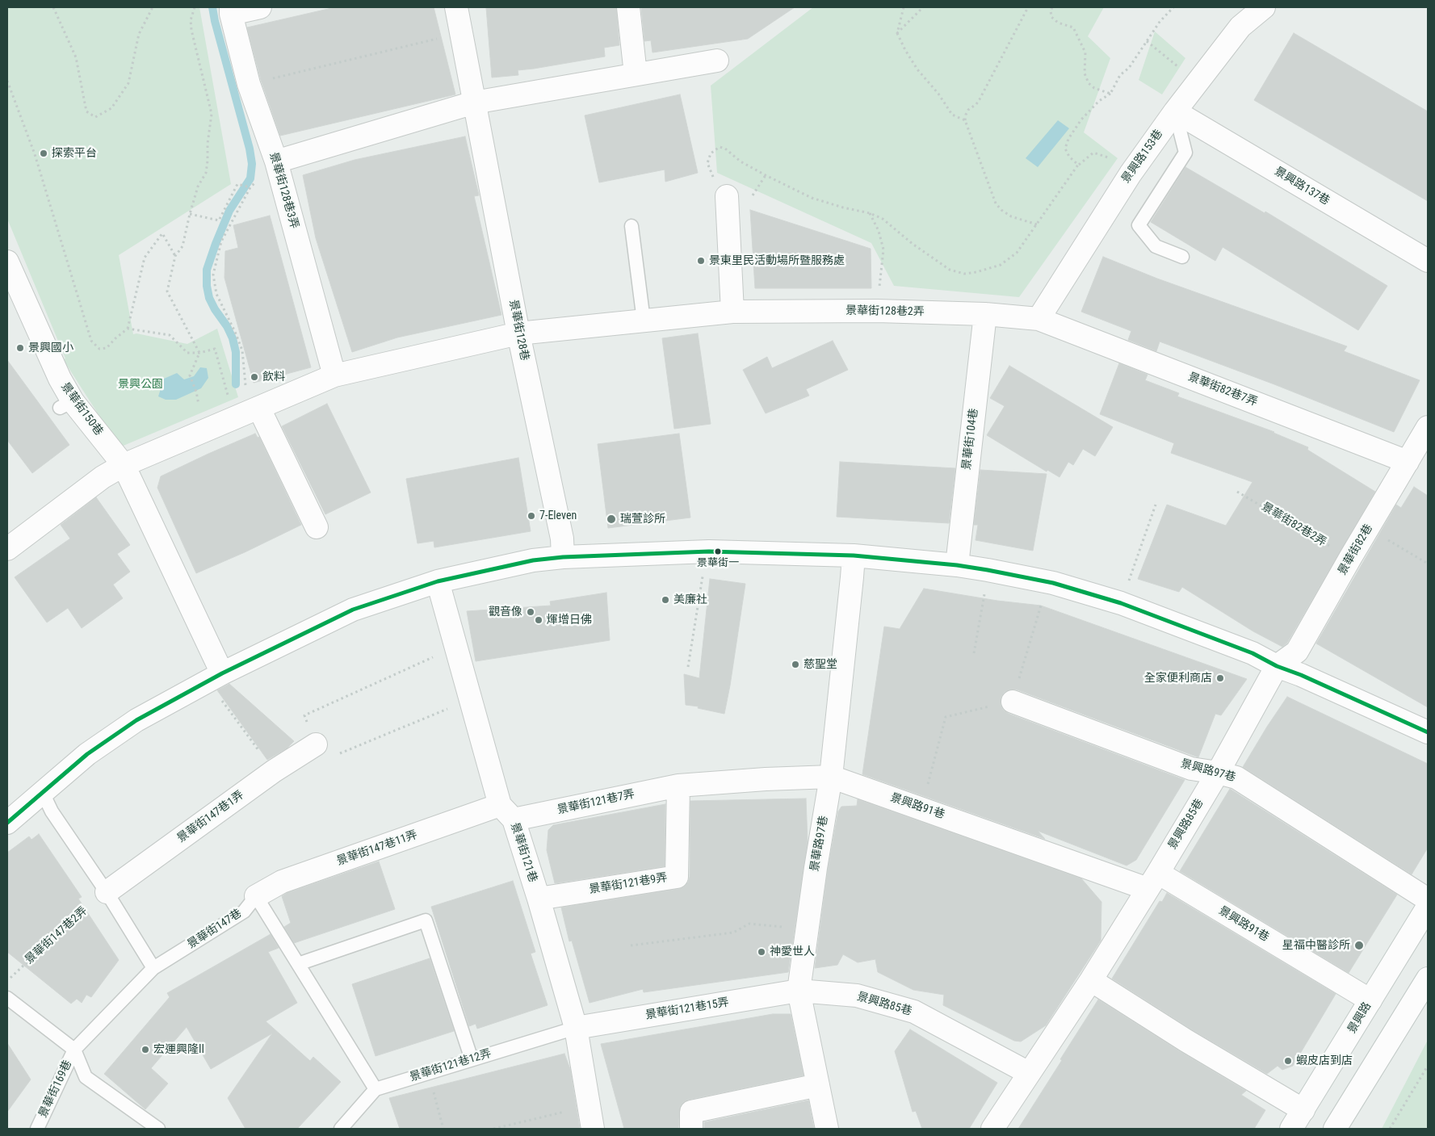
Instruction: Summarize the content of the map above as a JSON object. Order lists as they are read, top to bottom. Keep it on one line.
{"streets":{"street":["景興路153巷","景興路137巷","景華街128巷3弄","景華街128巷2弄","景華街128巷","景華街82巷7弄","景華街150巷","景華街104巷","景華街82巷","景興路97巷","景華街121巷7弄","景興路91巷","景華街147巷1弄","景興路85巷","景華路97巷","景華街147巷11弄","景華街121巷","景華街121巷9弄","景華街121巷15弄","景興路"],"lane":["景華街147巷","景華街121巷12弄","景華街169巷"],"path":["景華街82巷2弄","景華街147巷2弄"]},"crossings":[["景興路153巷","景興路137巷"],["景興路153巷","景華街128巷2弄"],["景興路153巷","景華街82巷7弄"],["景華街128巷2弄","景華街128巷"],["景華街128巷2弄","景華街82巷7弄"],["景華街128巷2弄","景華街104巷"],["景華街82巷7弄","景華街82巷"],["景華街82巷2弄","景華街82巷"],["景華街82巷","景興路85巷"],["景興路97巷","景興路85巷"],["景華街121巷7弄","景興路91巷"],["景華街121巷7弄","景華街147巷11弄"],["景華街121巷7弄","景華街121巷"],["景華街121巷7弄","景華街121巷9弄"],["景興路91巷","景興路85巷"],["景興路91巷","景華路97巷"],["景興路91巷","景華街121巷9弄"],["景興路91巷","景興路"],["景華街147巷1弄","景華街147巷2弄"],["景興路85巷","景華路97巷"],["景興路85巷","景華街121巷15弄"],["景華路97巷","景華街121巷15弄"],["景華街147巷11弄","景華街121巷"],["景華街147巷11弄","景華街147巷"],["景華街121巷","景華街121巷9弄"],["景華街121巷","景華街121巷15弄"],["景華街121巷","景華街121巷12弄"],["景華街121巷15弄","景華街121巷12弄"]],"parks":["景興公園"],"places":["探索平台","景東里民活動場所暨服務處","景興國小","飲料","7-Eleven","瑞萱診所","景華街一","美廉社","觀音像","煇增日佛","慈聖堂","全家便利商店","星福中醫診所","神愛世人","宏運興隆II","蝦皮店到店"]}
